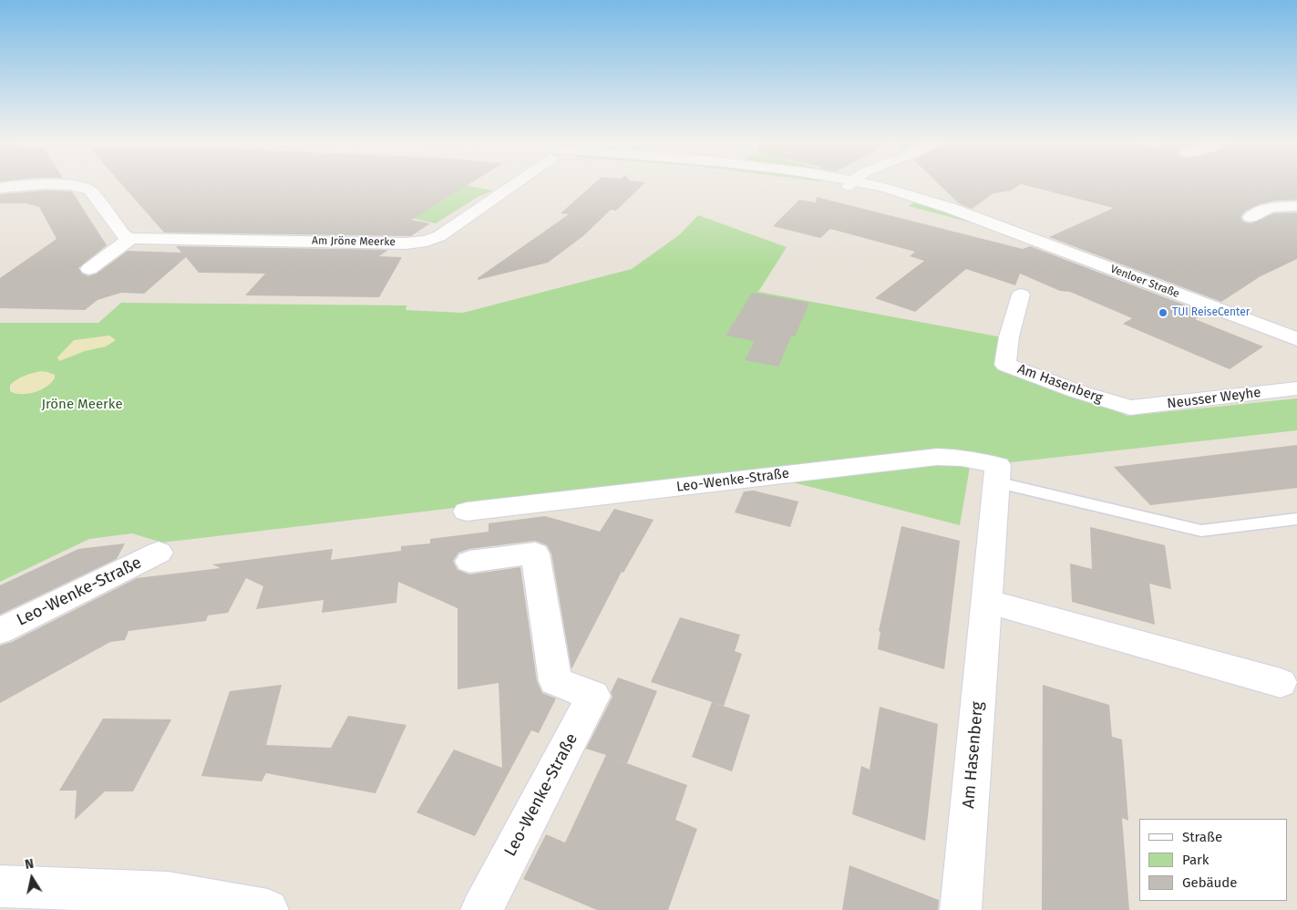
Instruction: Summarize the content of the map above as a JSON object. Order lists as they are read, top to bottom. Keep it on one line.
{"streets":{"street":["Am Jröne Meerke","Venloer Straße","Am Hasenberg","Neusser Weyhe","Leo-Wenke-Straße"]},"crossings":[["Am Hasenberg","Neusser Weyhe"],["Am Hasenberg","Leo-Wenke-Straße"]],"parks":["Jröne Meerke"],"places":["TUI ReiseCenter"],"legend":["Straße","Park","Gebäude"],"north":"top"}
